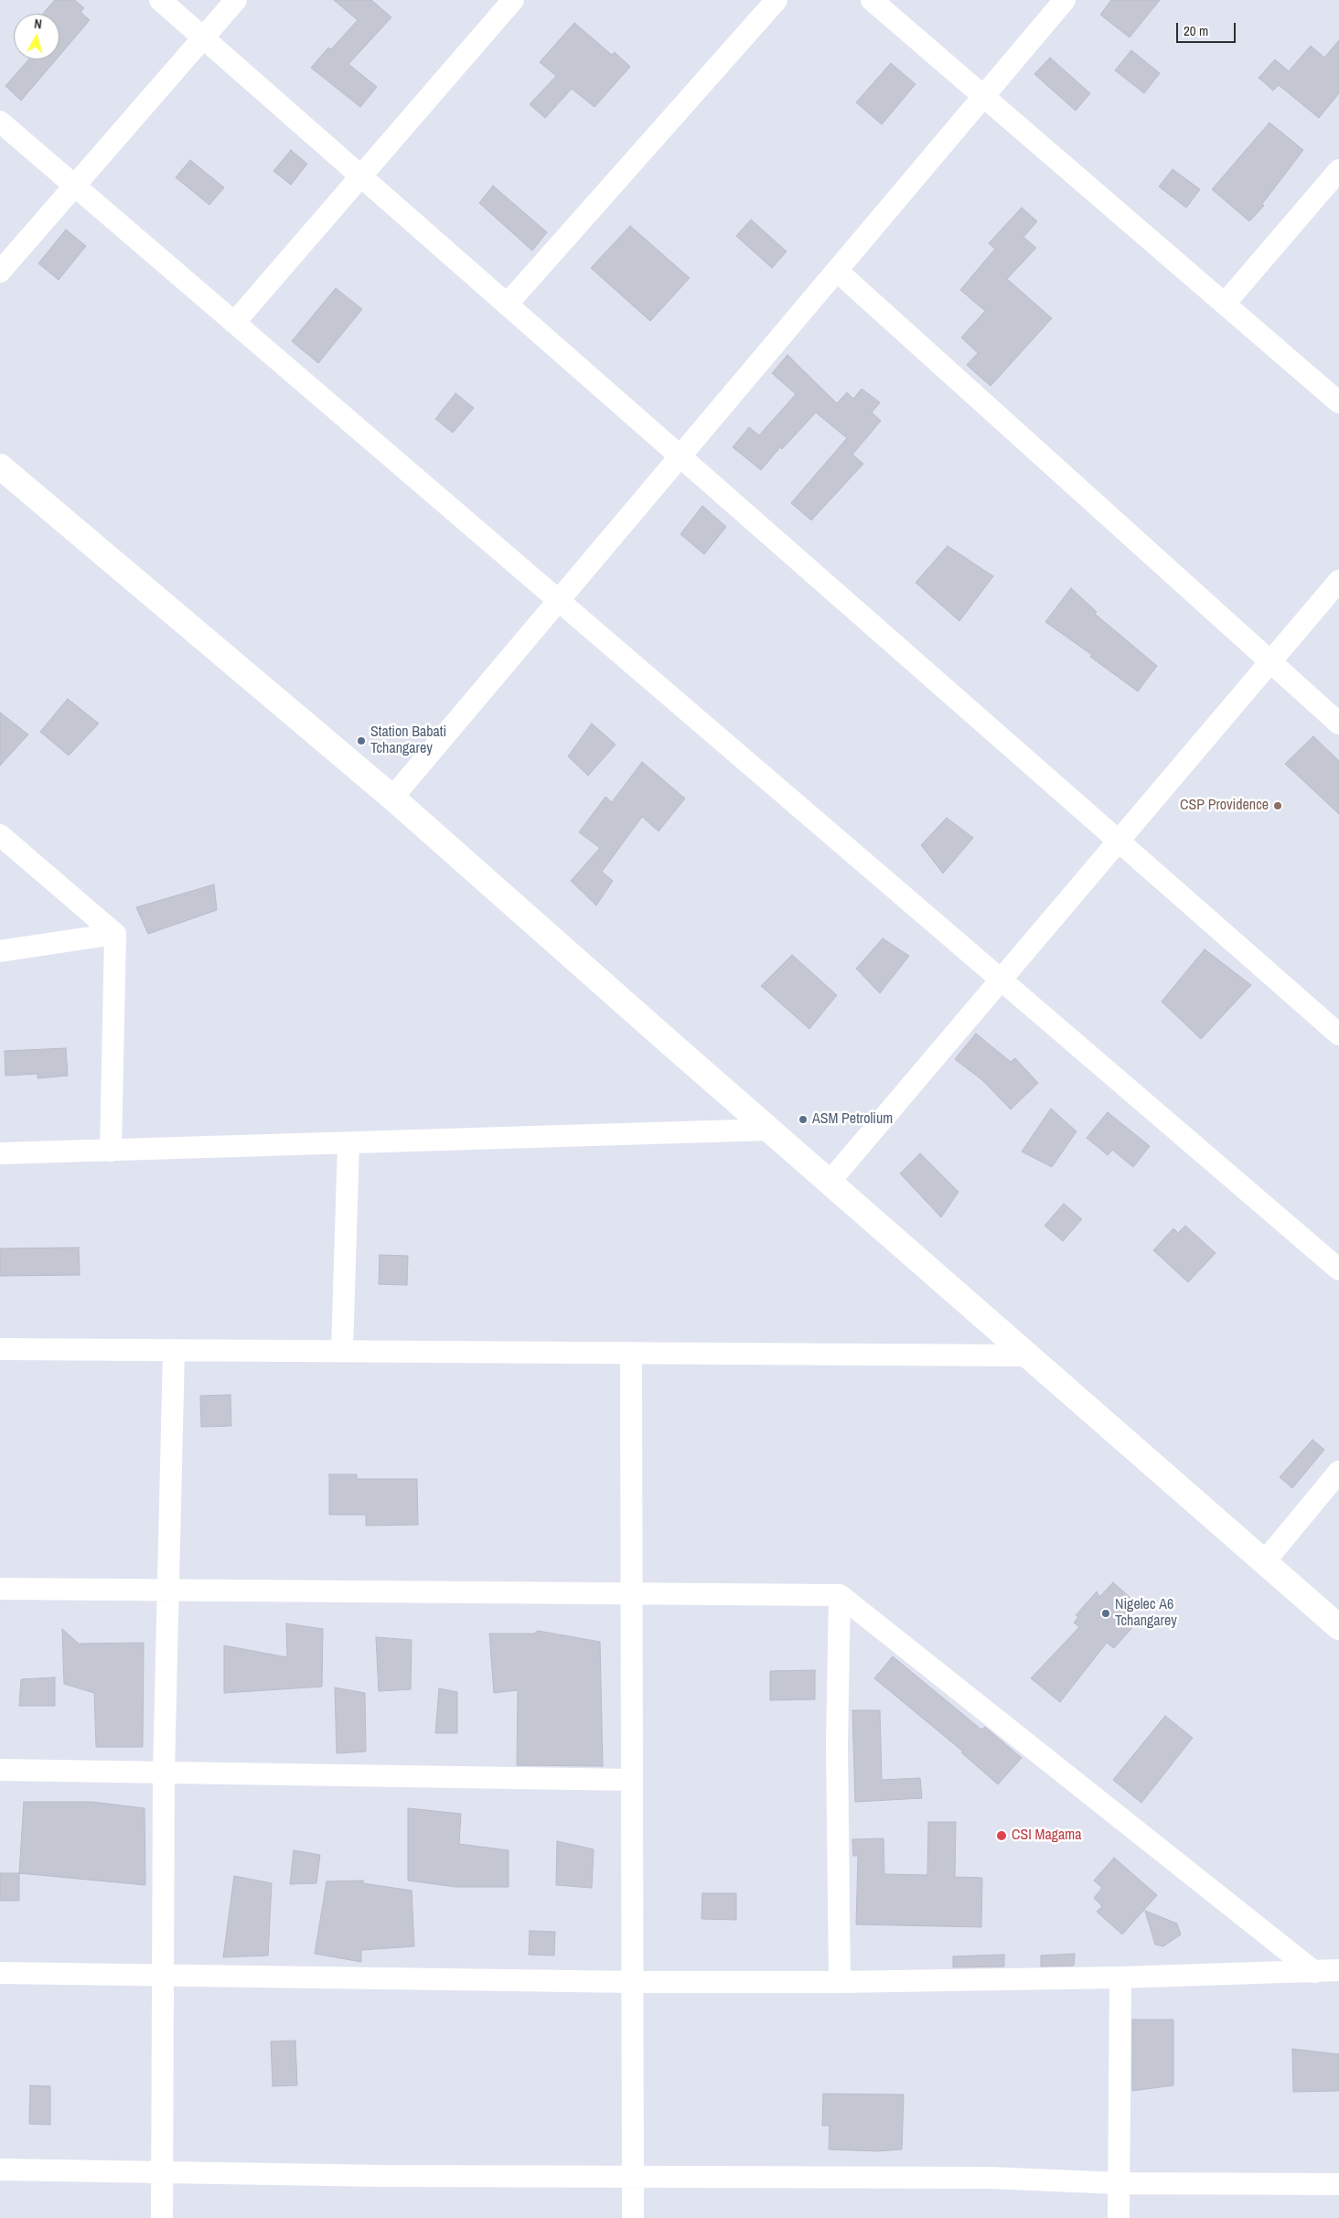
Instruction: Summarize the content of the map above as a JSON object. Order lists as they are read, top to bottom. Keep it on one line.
{"places":["Station Babati Tchangarey","CSP Providence","ASM Petrolium","Nigelec A6 Tchangarey","CSI Magama"],"scale_bar":"20 m","north":"top"}
